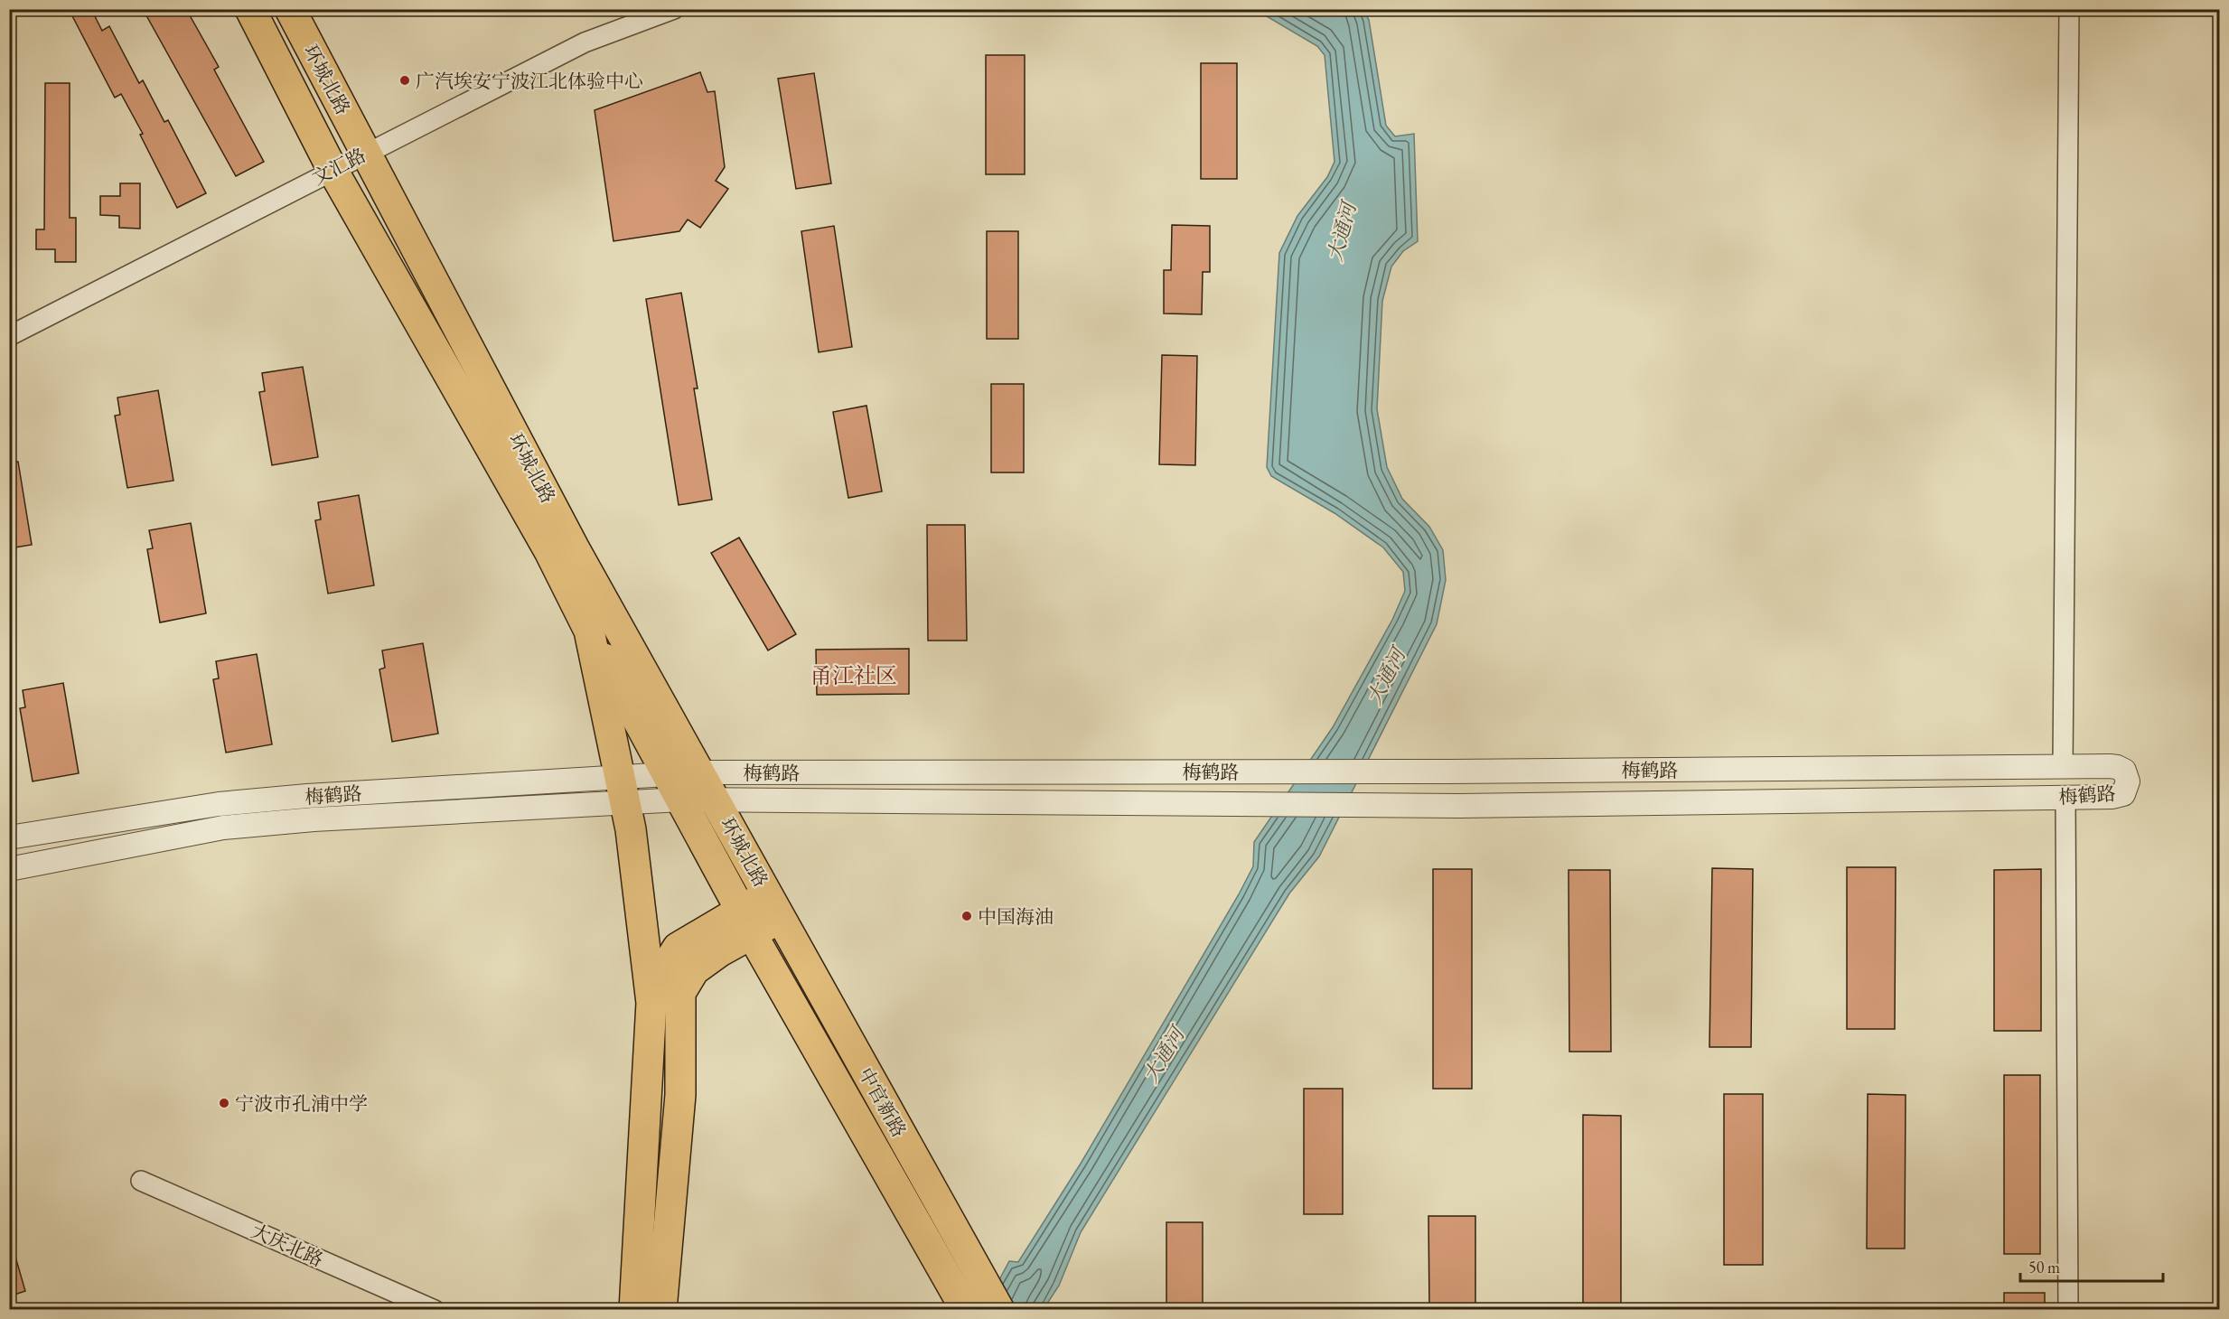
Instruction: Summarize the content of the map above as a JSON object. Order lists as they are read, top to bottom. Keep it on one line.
{"streets":{"main road":["环城北路","中官新路"],"street":["文汇路","梅鹤路","大庆北路"]},"crossings":[["环城北路","文汇路"],["环城北路","梅鹤路"],["环城北路","中官新路"]],"districts":["甬江社区"],"water":["大通河"],"places":["广汽埃安宁波江北体验中心","中国海油","宁波市孔浦中学"],"scale_bar":"50 m"}
